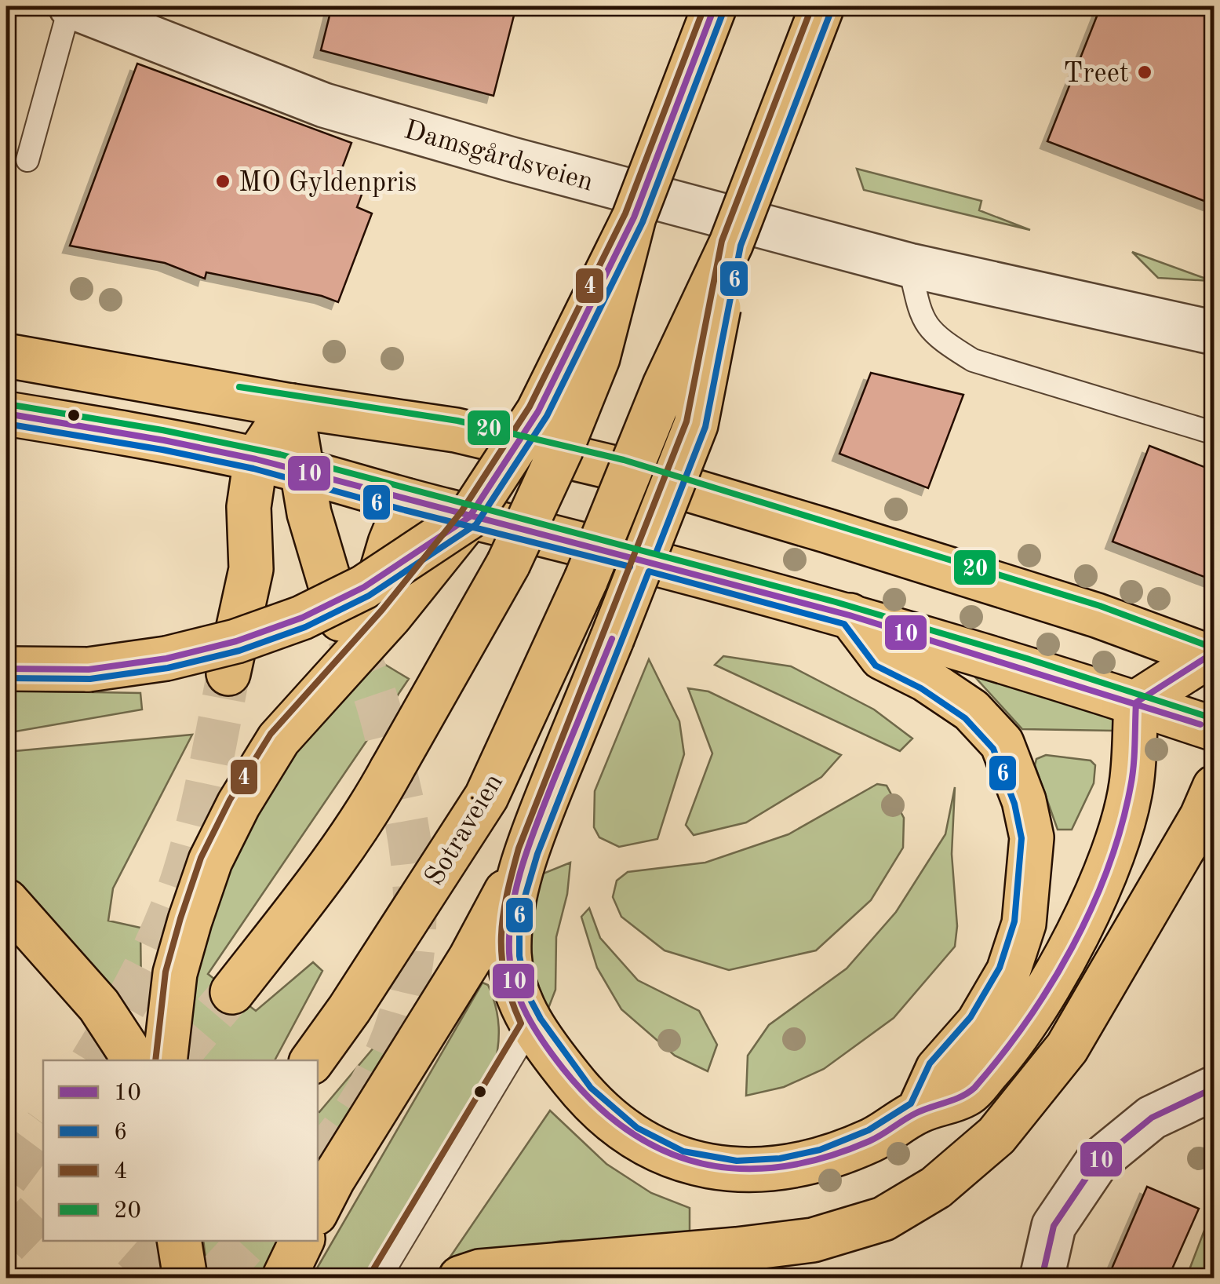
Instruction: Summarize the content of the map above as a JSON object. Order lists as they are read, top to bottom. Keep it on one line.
{"streets":{"main road":["Sotraveien"],"street":["Damsgårdsveien"]},"places":["Treet","MO Gyldenpris"],"lines":["transit line 10","transit line 4","transit line 6","transit line 20"],"legend":["10","6","4","20"]}
